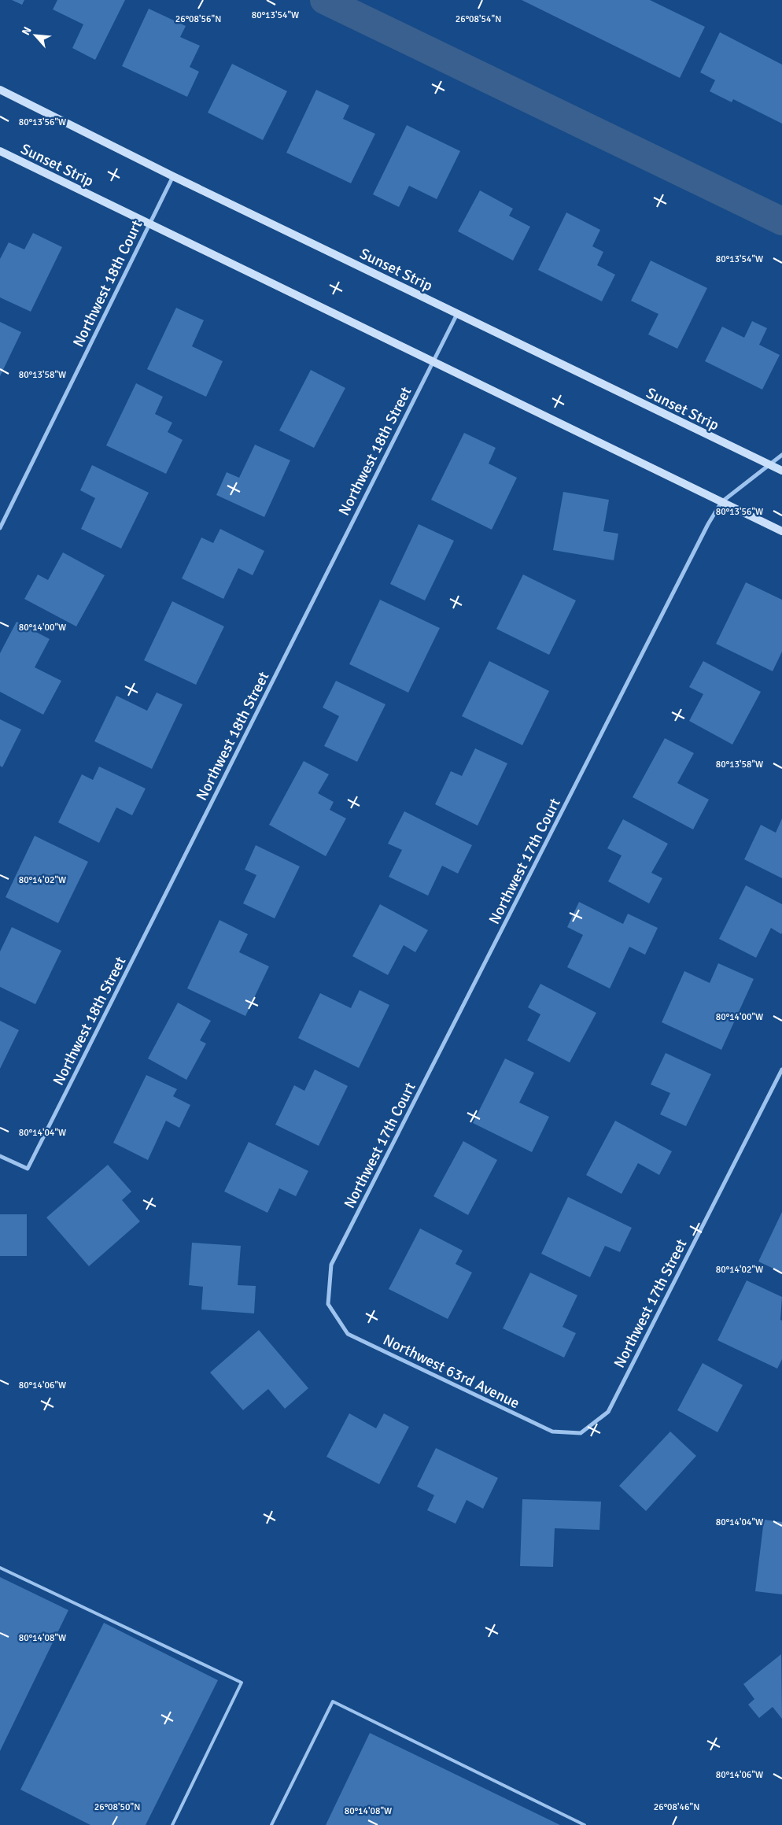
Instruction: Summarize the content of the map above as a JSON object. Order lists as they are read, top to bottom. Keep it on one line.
{"streets":{"street":["Sunset Strip","Northwest 18th Court","Northwest 18th Street","Northwest 17th Court","Northwest 17th Street","Northwest 63rd Avenue"]},"crossings":[["Sunset Strip","Northwest 18th Court"],["Sunset Strip","Northwest 18th Street"],["Sunset Strip","Northwest 17th Court"],["Northwest 17th Court","Northwest 63rd Avenue"],["Northwest 17th Street","Northwest 63rd Avenue"]],"north":"top left","coordinates":["80°13'54\"W","26°08'56\"N","26°08'54\"N","80°13'56\"W","80°13'58\"W","80°14'00\"W","80°14'02\"W","80°14'04\"W","80°14'06\"W","80°14'08\"W","26°08'50\"N","26°08'46\"N"]}
